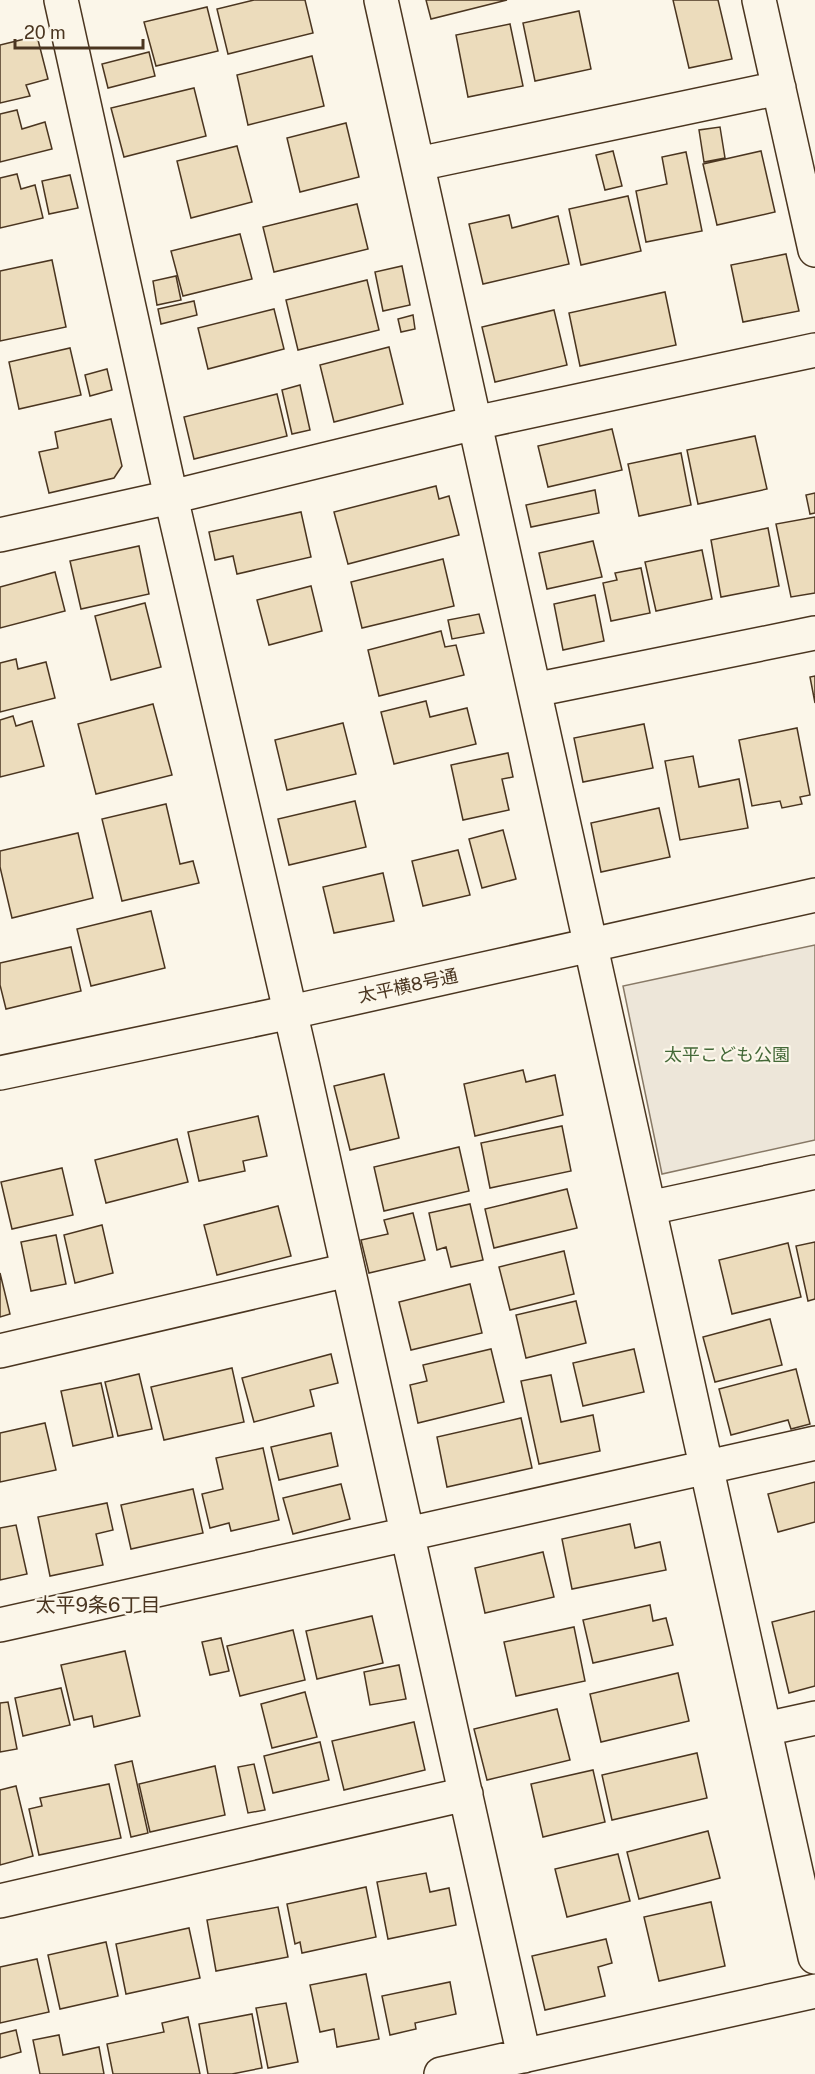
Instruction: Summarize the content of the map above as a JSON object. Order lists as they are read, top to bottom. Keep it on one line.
{"streets":{"street":["太平横8号通"]},"districts":["太平9条6丁目"],"parks":["太平こども公園"],"scale_bar":"20 m"}
